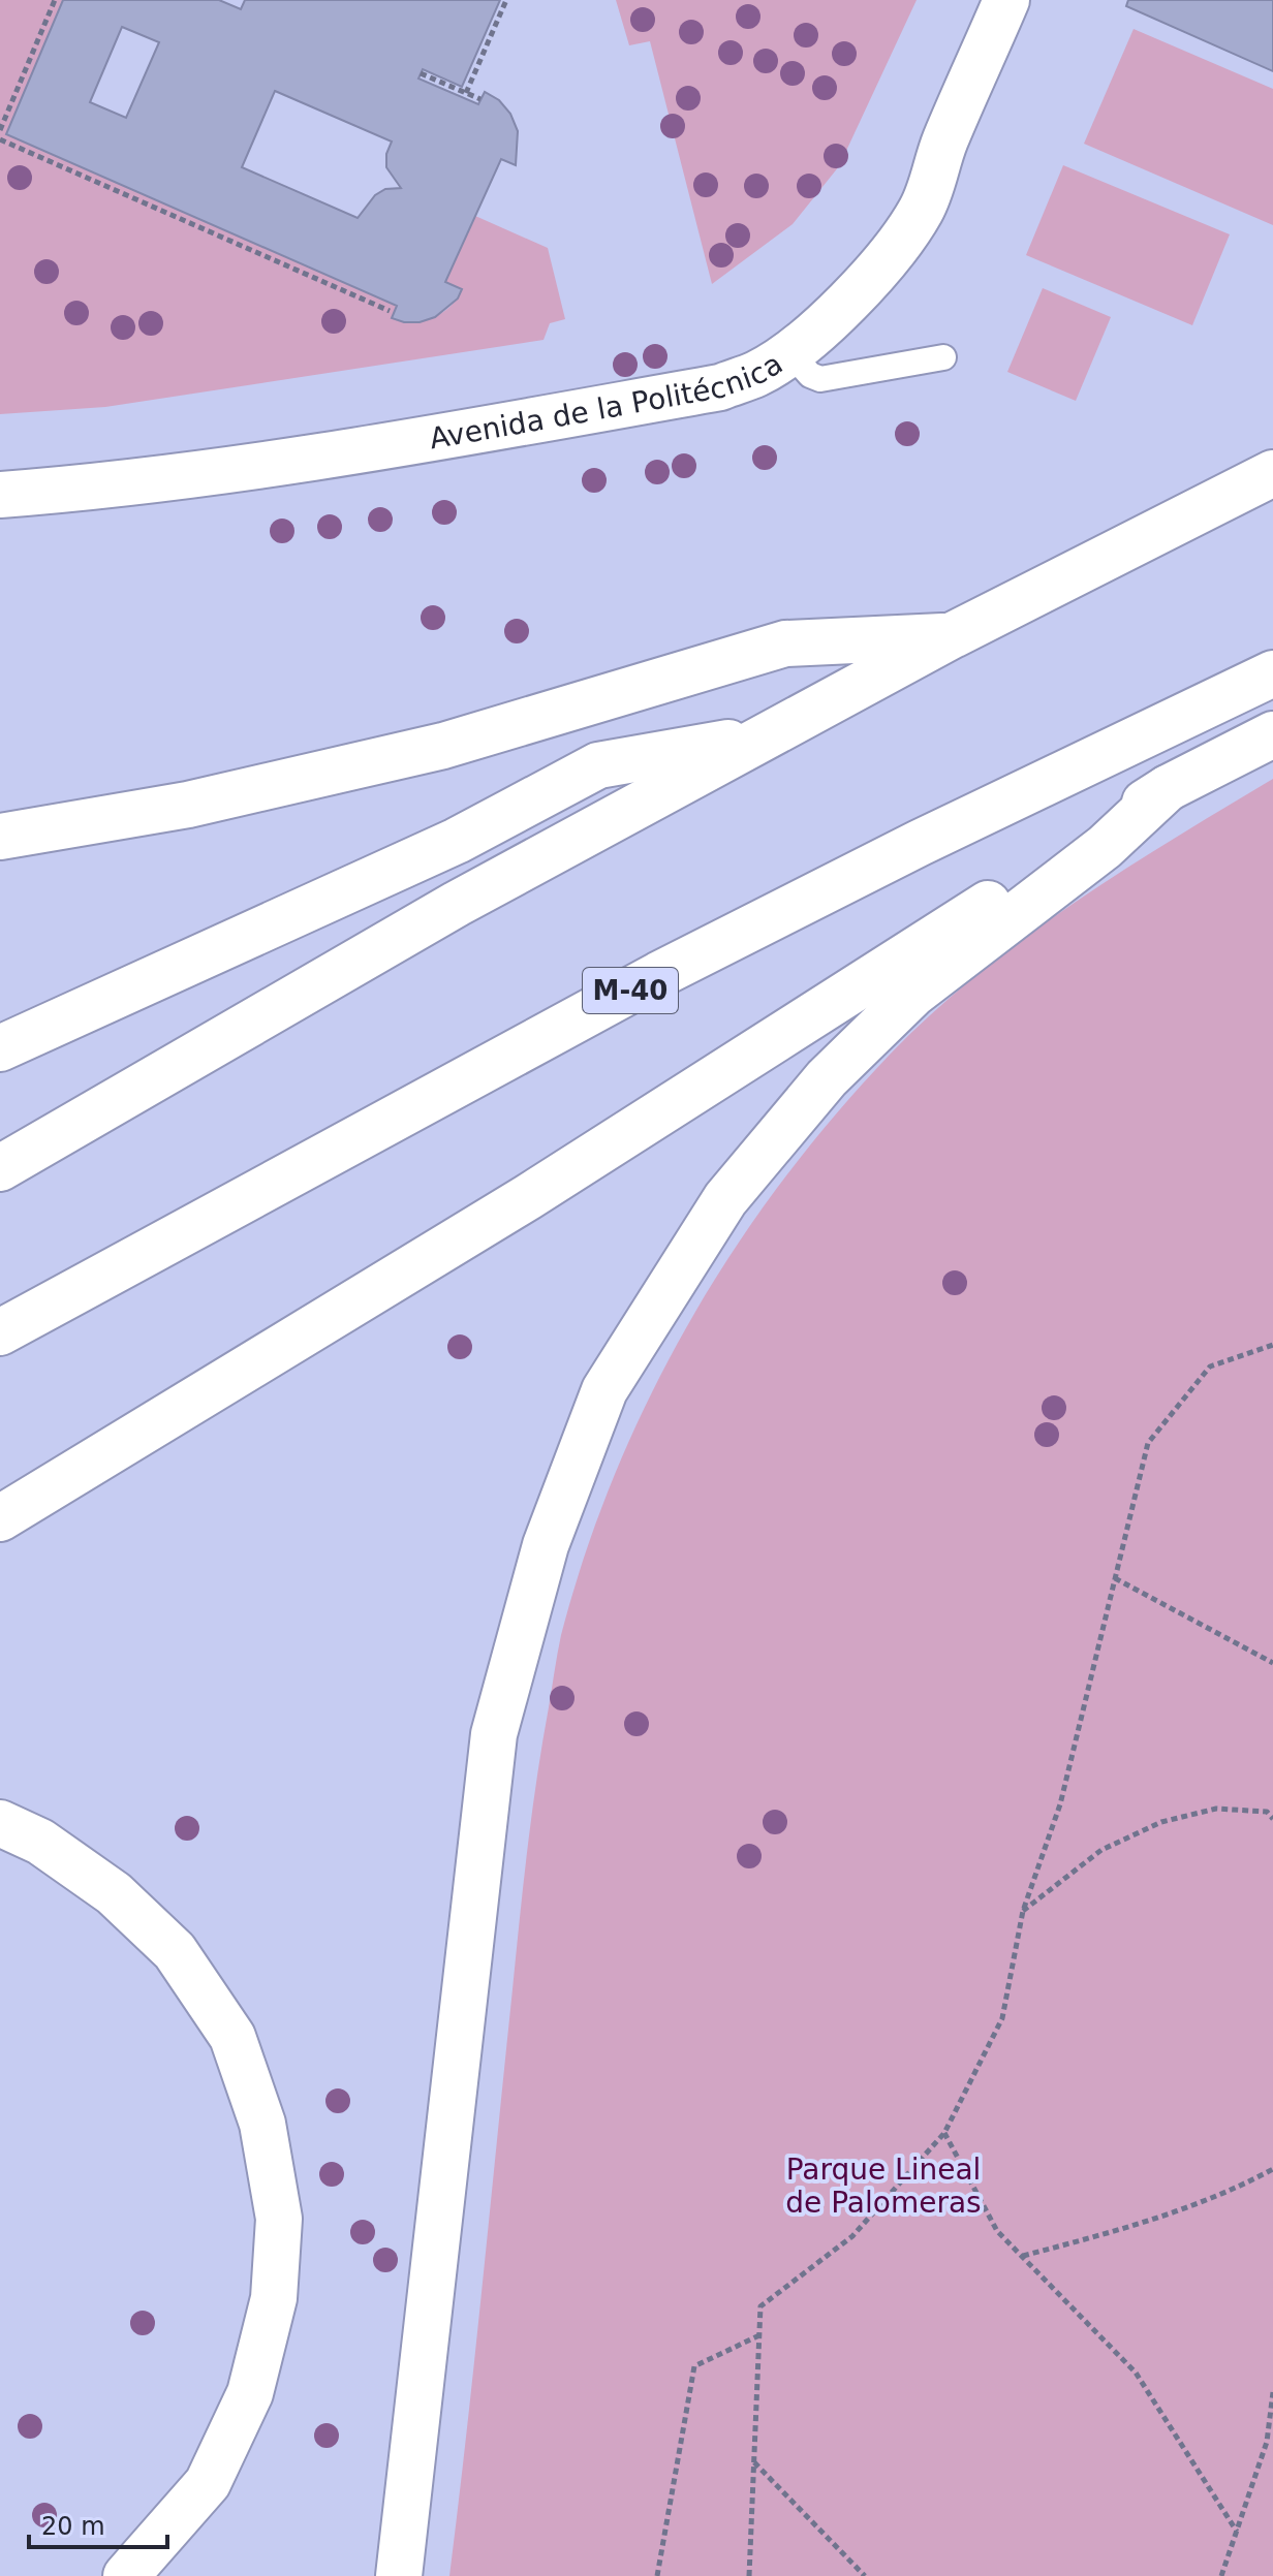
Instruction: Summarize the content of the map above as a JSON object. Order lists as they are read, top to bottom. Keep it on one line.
{"streets":{"main road":["Avenida de la Politécnica","M-40"]},"parks":["Parque Lineal de Palomeras"],"scale_bar":"20 m"}
